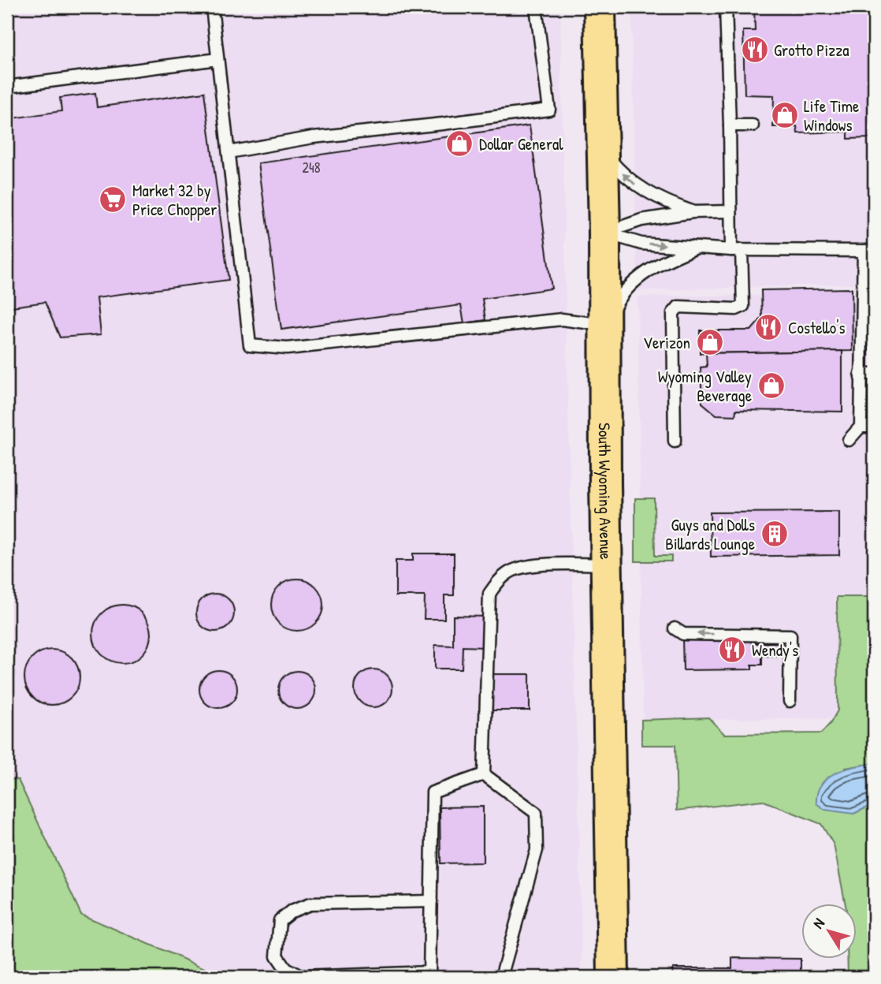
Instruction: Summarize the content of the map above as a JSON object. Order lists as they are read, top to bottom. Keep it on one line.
{"streets":{"main road":["South Wyoming Avenue"]},"places":{"restaurant":["Grotto Pizza","Costello's","Wendy's"],"shop":["Life Time Windows","Dollar General","Verizon","Wyoming Valley Beverage"],"supermarket":["Market 32 by Price Chopper"],"building":["Guys and Dolls Billards Lounge"]},"house_numbers":["248"],"north":"top left"}
